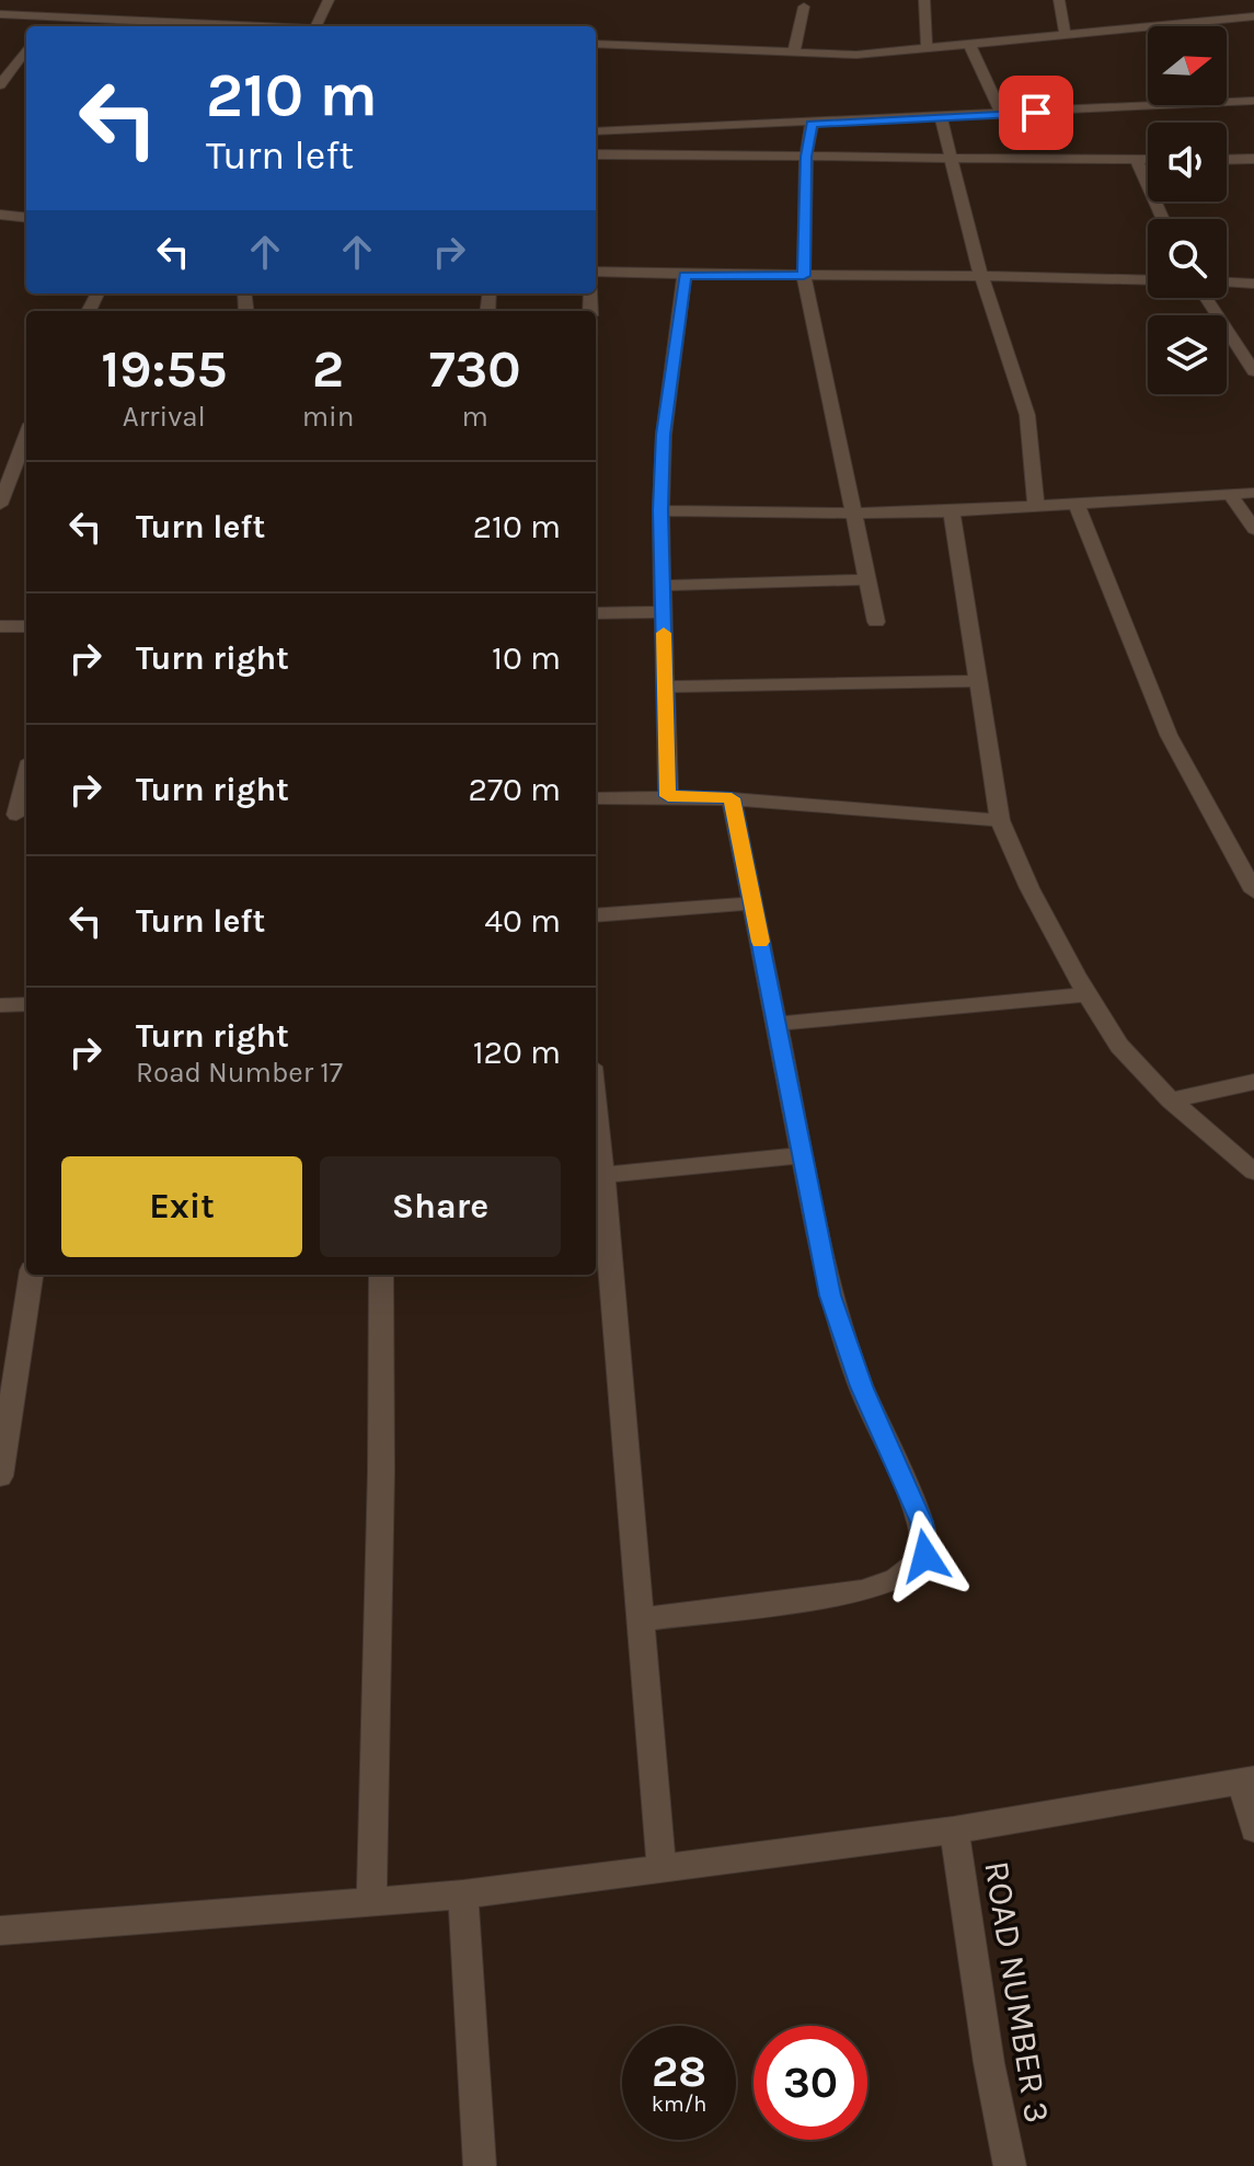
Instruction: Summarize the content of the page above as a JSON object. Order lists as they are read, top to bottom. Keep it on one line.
{"streets":{"street":["ROAD NUMBER 3"]},"north":"right","page":{"turn":["210 m","Turn left"],"eta":["19:55","Arrival","2","min","730","m"],"list":[{"name":"Turn left","value":"210 m"},{"name":"Turn right","value":"10 m"},{"name":"Turn right","value":"270 m"},{"name":"Turn left","value":"40 m"},{"name":"Turn right","note":"Road Number 17","value":"120 m"}],"buttons":["Exit","Share"],"speed":"28 km/h","limit":"30"}}
